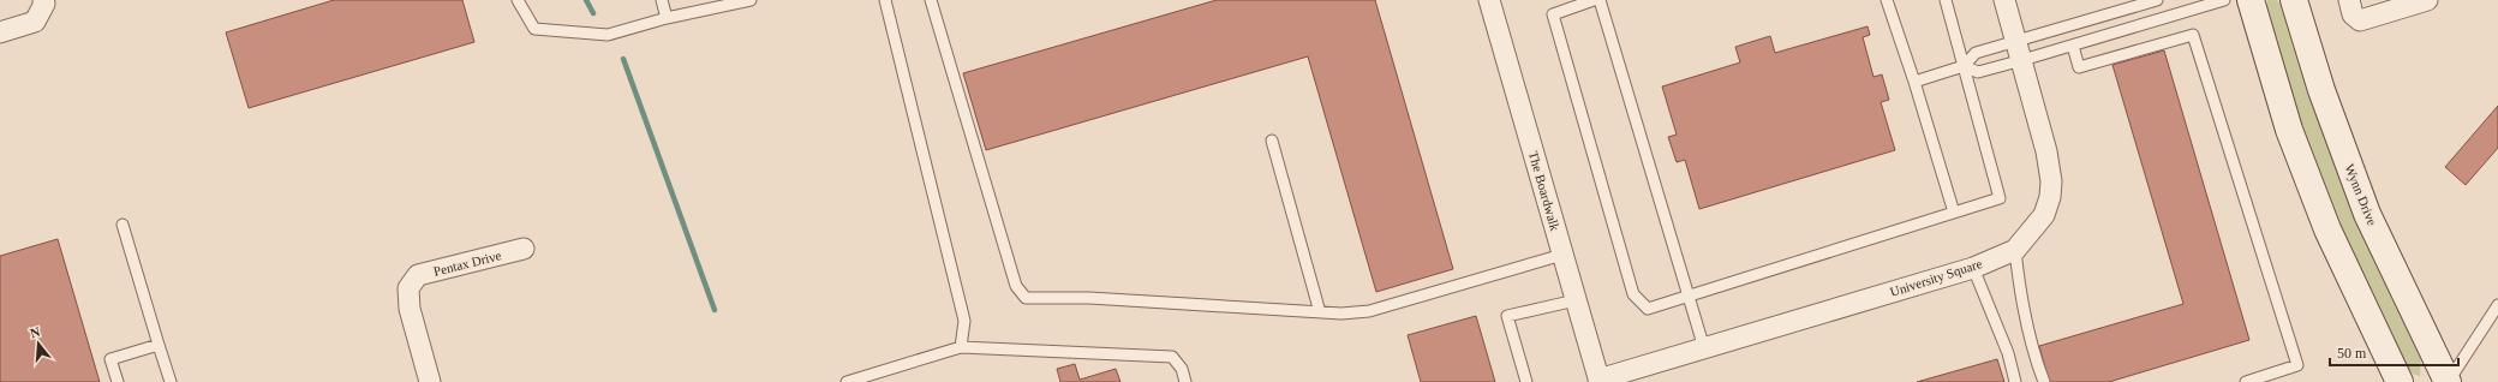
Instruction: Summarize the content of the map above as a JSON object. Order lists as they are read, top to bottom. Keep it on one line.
{"streets":{"street":["The Boardwalk","Wynn Drive","Pentax Drive","University Square"]},"crossings":[["The Boardwalk","University Square"]],"scale_bar":"50 m","north":"top"}
